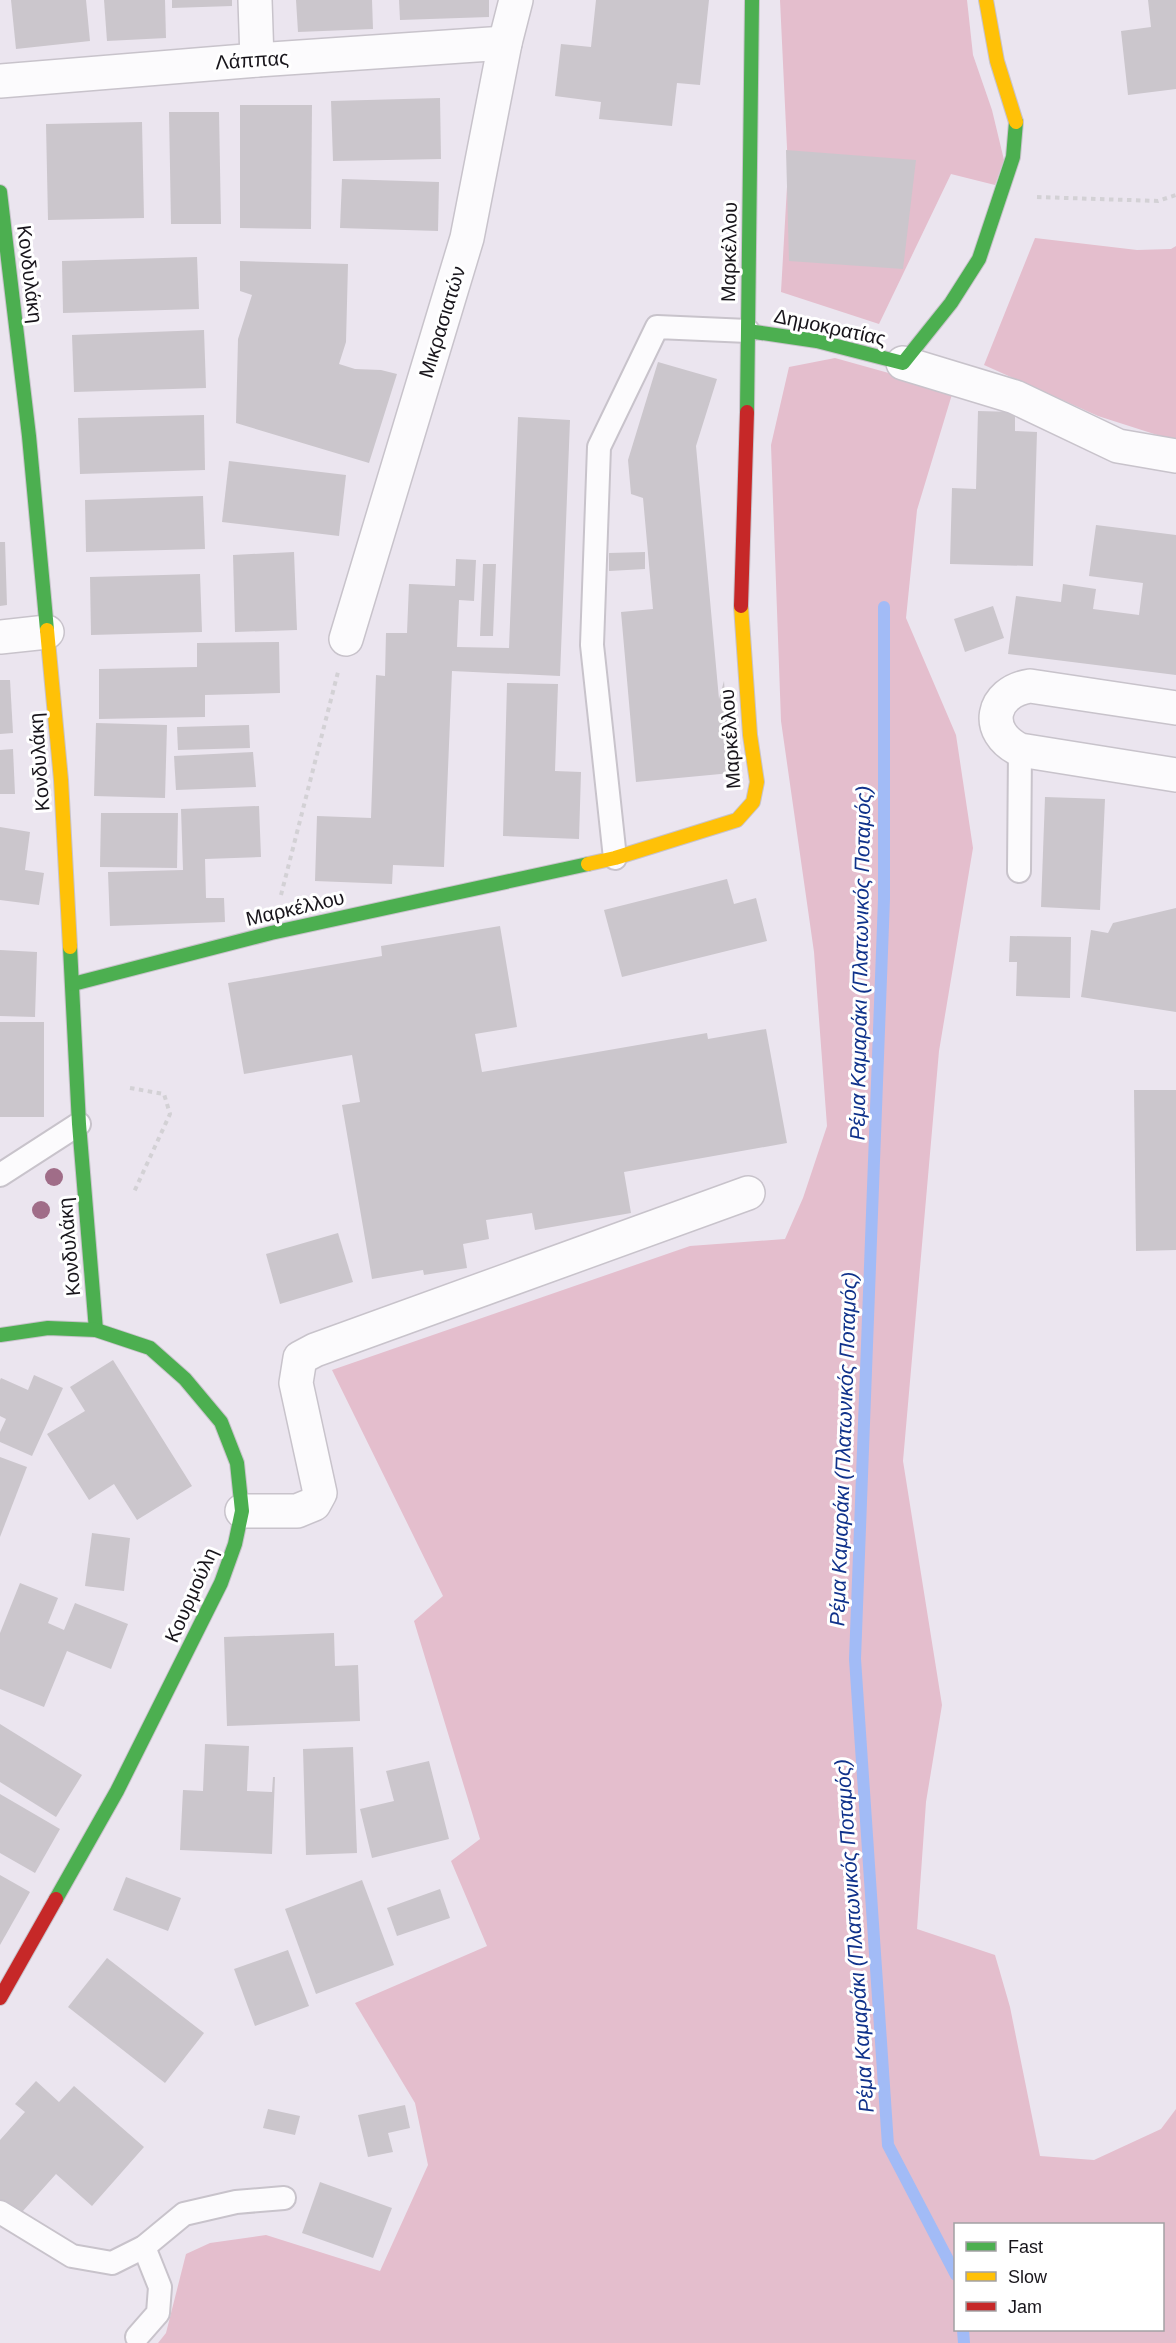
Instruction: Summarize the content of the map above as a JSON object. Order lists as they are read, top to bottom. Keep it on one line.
{"streets":{"street":["Λάππας","Μαρκέλλου","Κονδυλάκη","Μικρασιατών","Δημοκρατίας","Κουρμούλη"]},"crossings":[["Λάππας","Μικρασιατών"],["Μαρκέλλου","Κονδυλάκη"],["Μαρκέλλου","Δημοκρατίας"],["Κονδυλάκη","Κουρμούλη"]],"water":["Ρέμα Καμαράκι (Πλατωνικός Ποταμός)"],"legend":["Fast","Slow","Jam"]}
